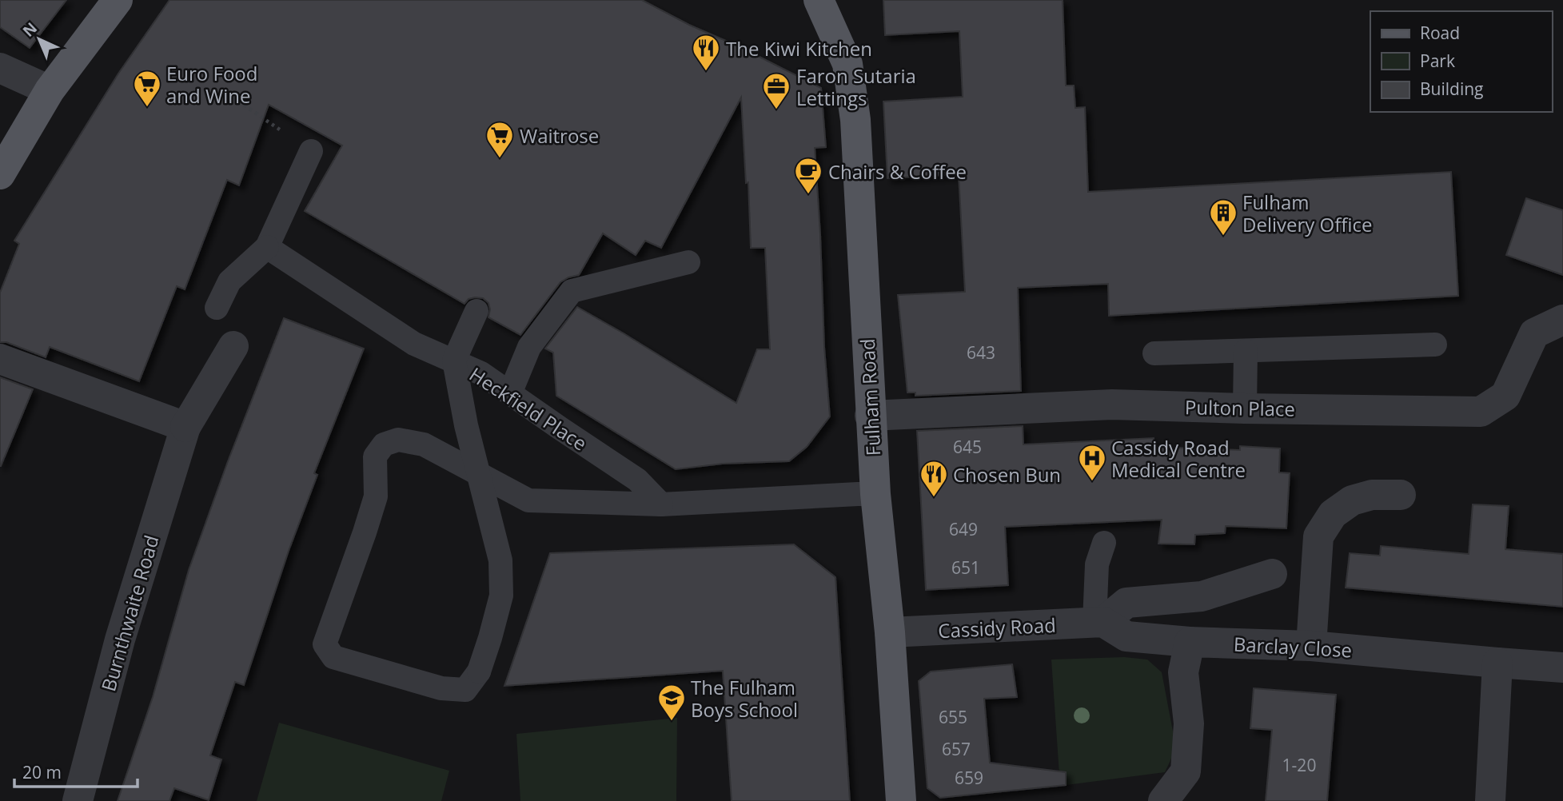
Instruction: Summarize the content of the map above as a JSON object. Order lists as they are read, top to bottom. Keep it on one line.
{"streets":{"main road":["Fulham Road"],"street":["Pulton Place","Burnthwaite Road","Cassidy Road","Barclay Close"],"lane":["Heckfield Place"]},"crossings":[["Fulham Road","Pulton Place"],["Fulham Road","Cassidy Road"]],"places":{"restaurant":["The Kiwi Kitchen","Chosen Bun"],"supermarket":["Euro Food and Wine","Waitrose"],"office":["Faron Sutaria Lettings"],"cafe":["Chairs & Coffee"],"building":["Fulham Delivery Office"],"hospital":["Cassidy Road Medical Centre"],"school or university":["The Fulham Boys School"]},"house_numbers":["643","645","649","651","655","657","1-20","659"],"legend":["Road","Park","Building"],"scale_bar":"20 m","north":"top left"}
